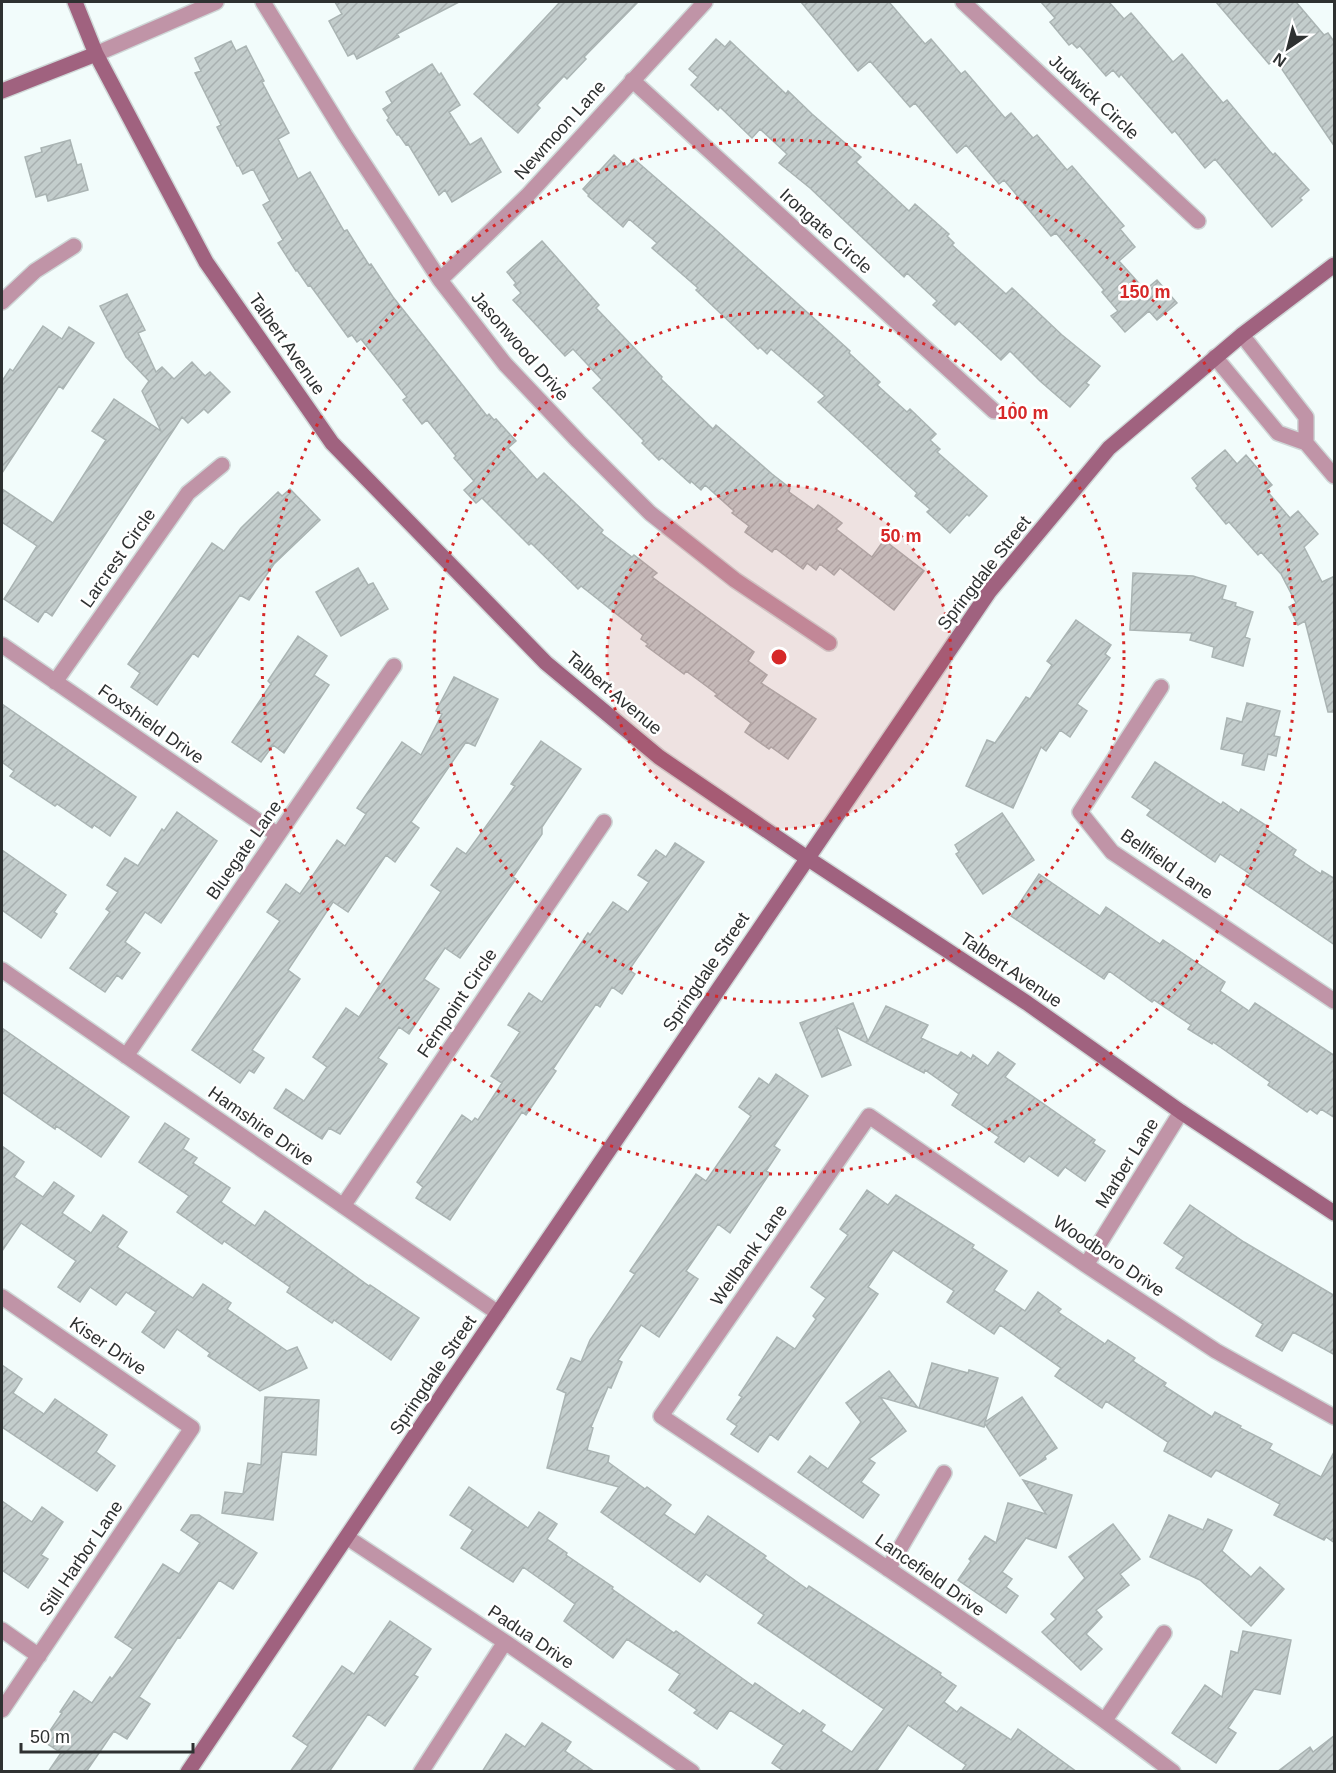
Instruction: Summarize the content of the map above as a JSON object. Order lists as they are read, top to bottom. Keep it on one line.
{"streets":{"street":["Judwick Circle","Newmoon Lane","Irongate Circle","Talbert Avenue","Jasonwood Drive","Larcrest Circle","Springdale Street","Foxshield Drive","Bluegate Lane","Bellfield Lane","Fernpoint Circle","Hamshire Drive","Marber Lane","Wellbank Lane","Woodboro Drive","Kiser Drive","Still Harbor Lane","Lancefield Drive","Padua Drive"]},"crossings":[["Newmoon Lane","Irongate Circle"],["Newmoon Lane","Jasonwood Drive"],["Talbert Avenue","Springdale Street"],["Talbert Avenue","Marber Lane"],["Larcrest Circle","Foxshield Drive"],["Springdale Street","Hamshire Drive"],["Springdale Street","Padua Drive"],["Foxshield Drive","Bluegate Lane"],["Bluegate Lane","Hamshire Drive"],["Fernpoint Circle","Hamshire Drive"],["Marber Lane","Woodboro Drive"],["Wellbank Lane","Woodboro Drive"],["Wellbank Lane","Lancefield Drive"],["Kiser Drive","Still Harbor Lane"]],"scale_bar":"50 m","north":"bottom left","rings":["150 m","100 m","50 m"]}
